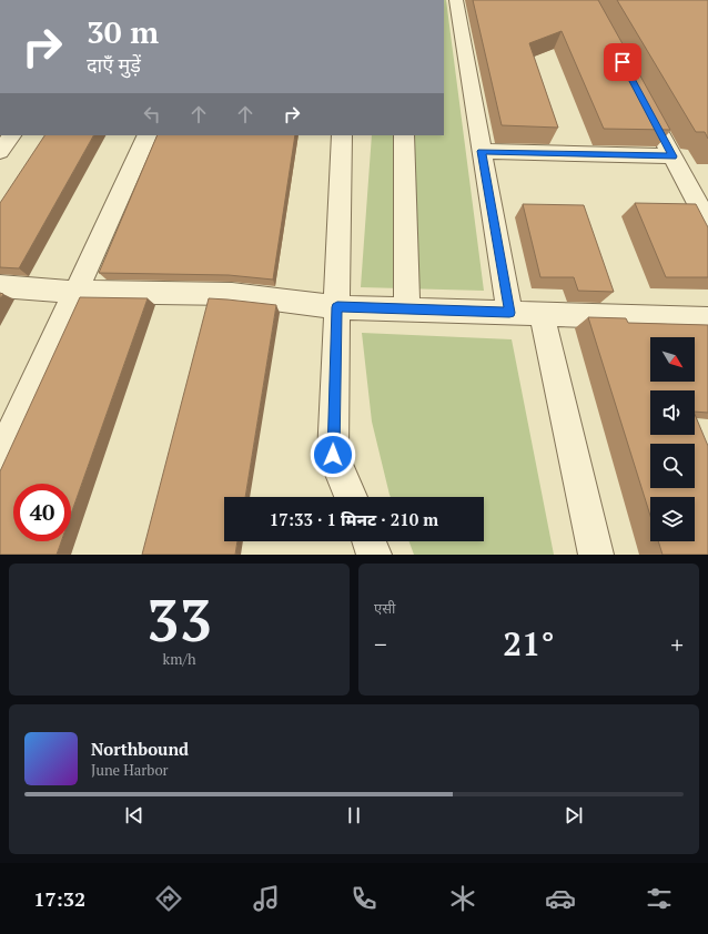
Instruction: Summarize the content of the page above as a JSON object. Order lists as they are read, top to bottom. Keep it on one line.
{"north":"bottom right","page":{"turn":["30 m","दाएँ मुड़ें"],"limit":"40","trip":"17:33 · 1 मिनट · 210 m","tile":[["33","km/h"],"एसी"],"heat":["−","21°","+"],"song":["Northbound","June Harbor"],"tabs":"17:32"}}
